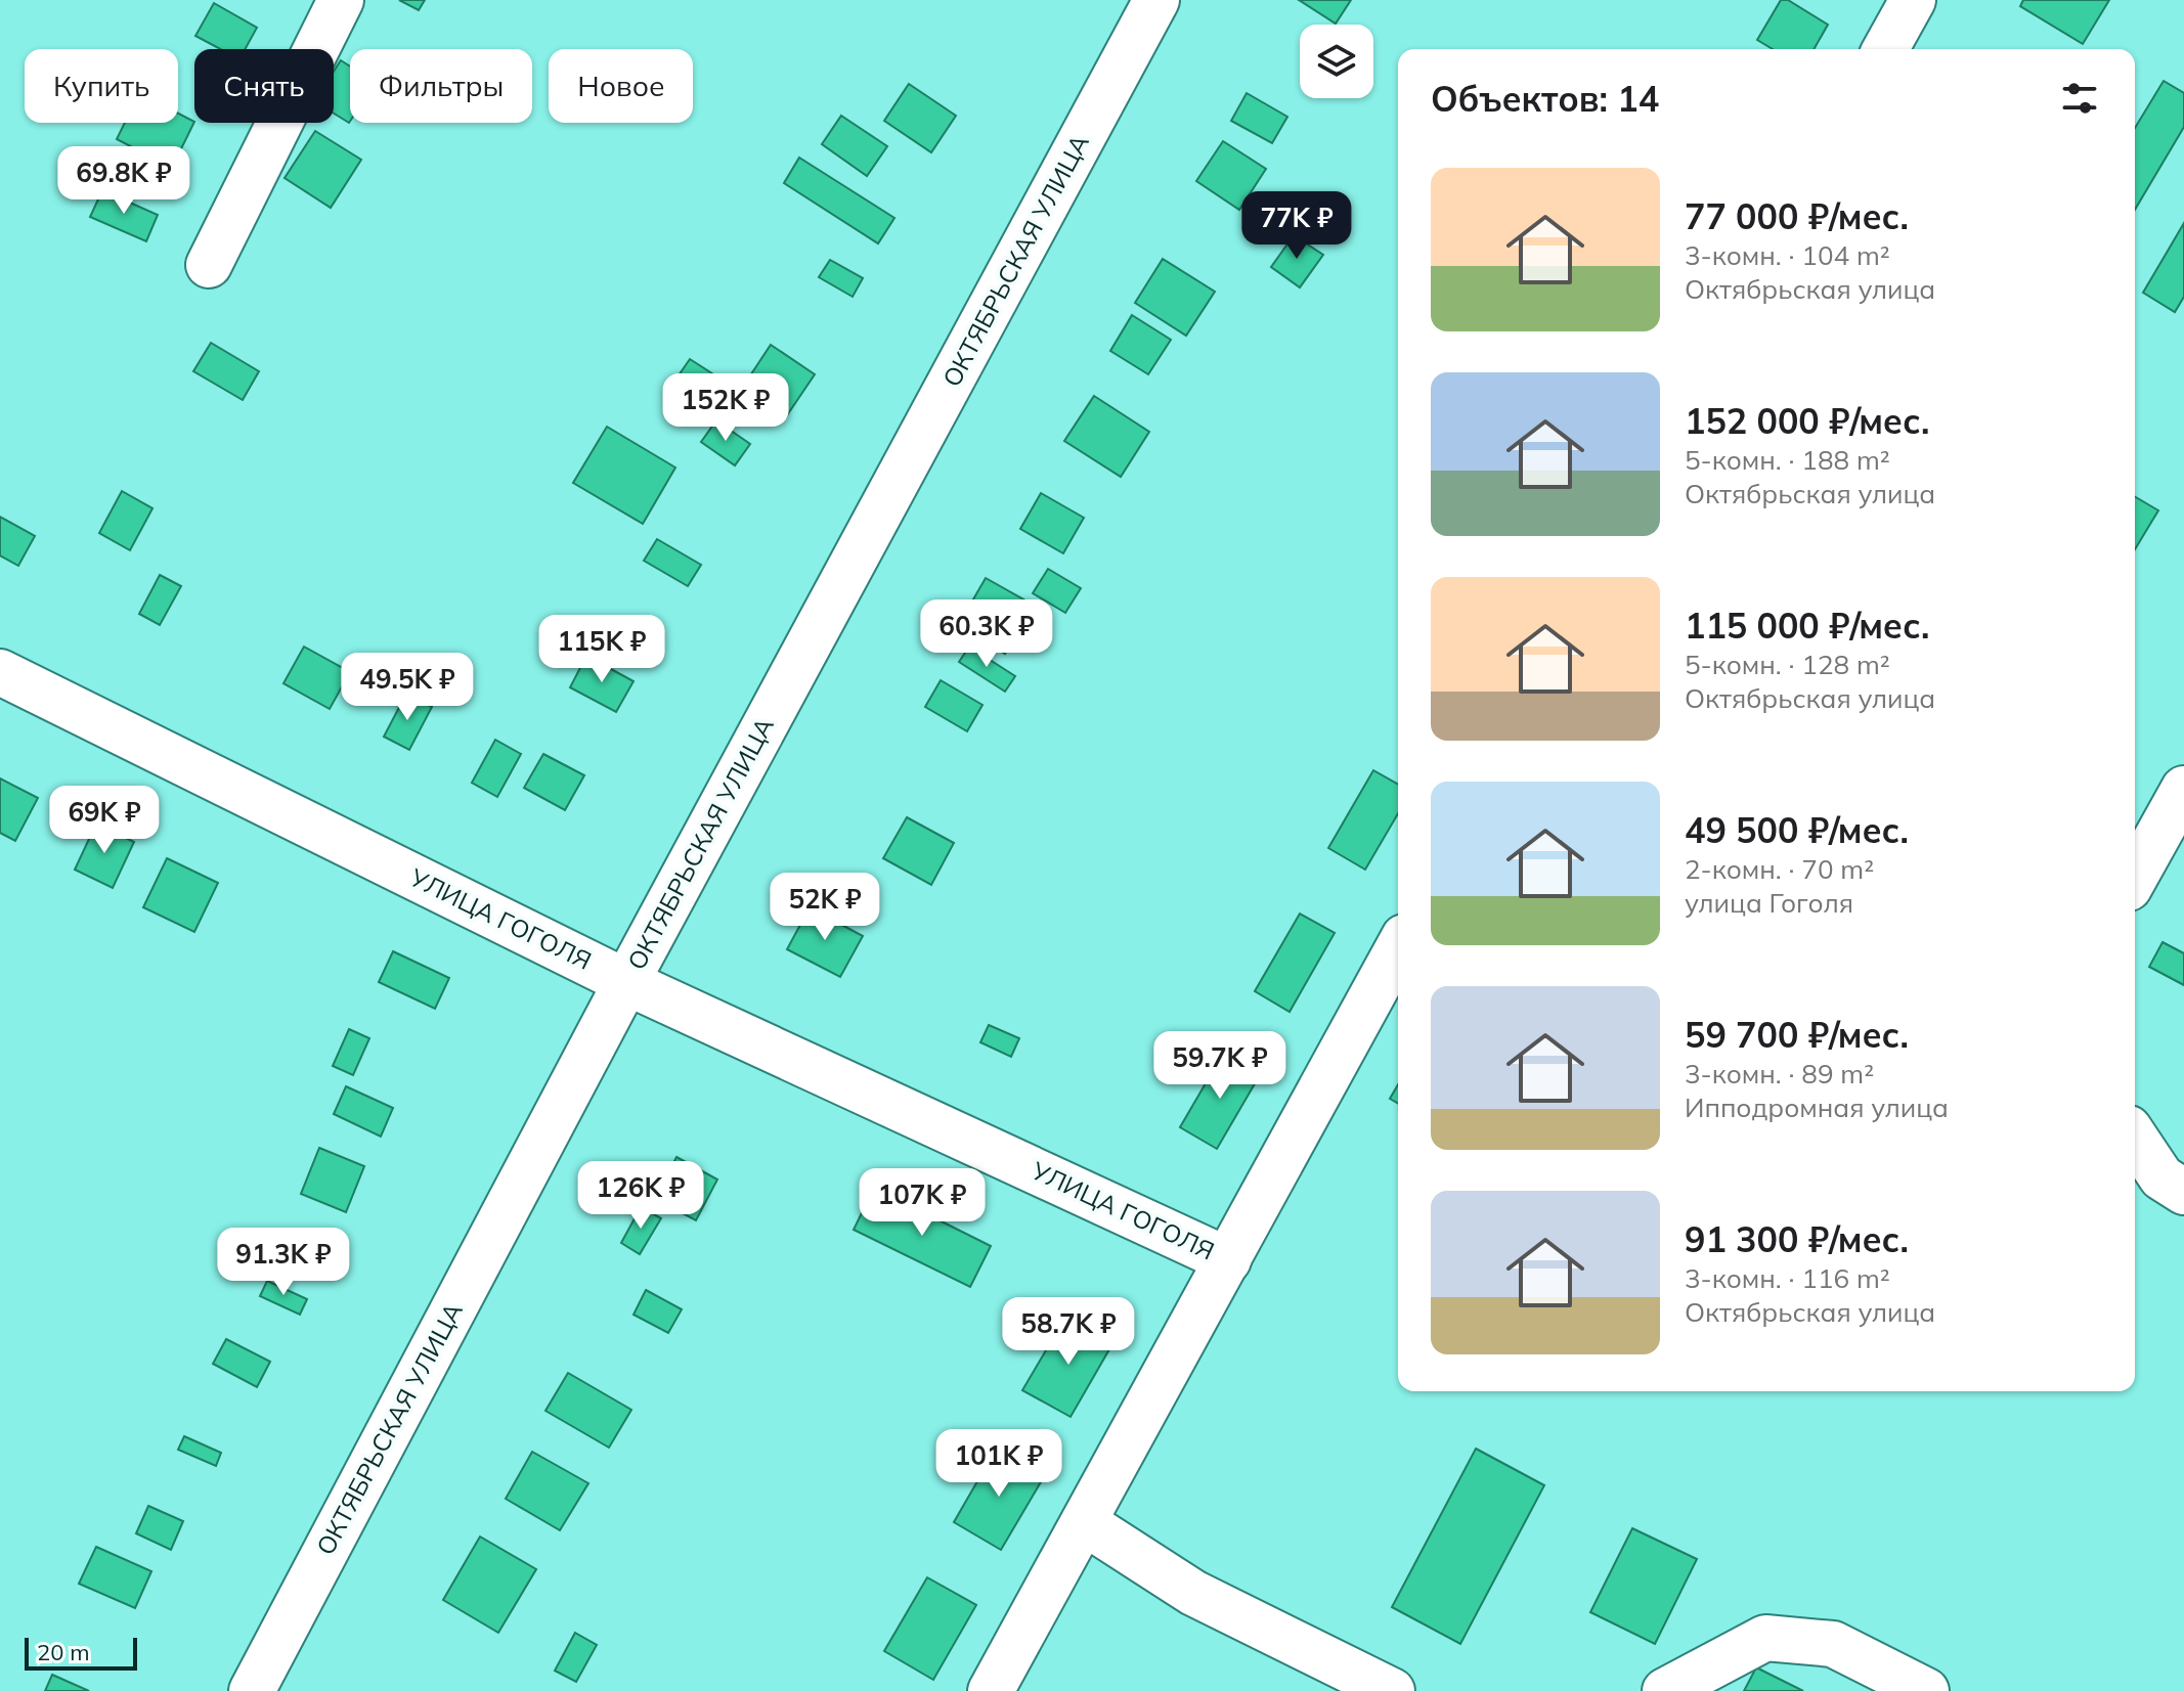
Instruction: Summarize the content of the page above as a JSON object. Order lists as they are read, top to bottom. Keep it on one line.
{"streets":{"street":["ОКТЯБРЬСКАЯ УЛИЦА","УЛИЦА ГОГОЛЯ"]},"crossings":[["ОКТЯБРЬСКАЯ УЛИЦА","УЛИЦА ГОГОЛЯ"]],"scale_bar":"20 m","page":{"chip":["Купить","Снять","Фильтры","Новое"],"heading":"Объектов: 14","price":["69.8K ₽","77K ₽","152K ₽","60.3K ₽","115K ₽","49.5K ₽","69K ₽","52K ₽","59.7K ₽","126K ₽","107K ₽","91.3K ₽","58.7K ₽","101K ₽"],"list":[{"name":"77 000 ₽/мес.","note":"3-комн. · 104 m² · Октябрьская улица"},{"name":"152 000 ₽/мес.","note":"5-комн. · 188 m² · Октябрьская улица"},{"name":"115 000 ₽/мес.","note":"5-комн. · 128 m² · Октябрьская улица"},{"name":"49 500 ₽/мес.","note":"2-комн. · 70 m² · улица Гоголя"},{"name":"59 700 ₽/мес.","note":"3-комн. · 89 m² · Ипподромная улица"},{"name":"91 300 ₽/мес.","note":"3-комн. · 116 m² · Октябрьская улица"}],"scale":"20 m"}}
